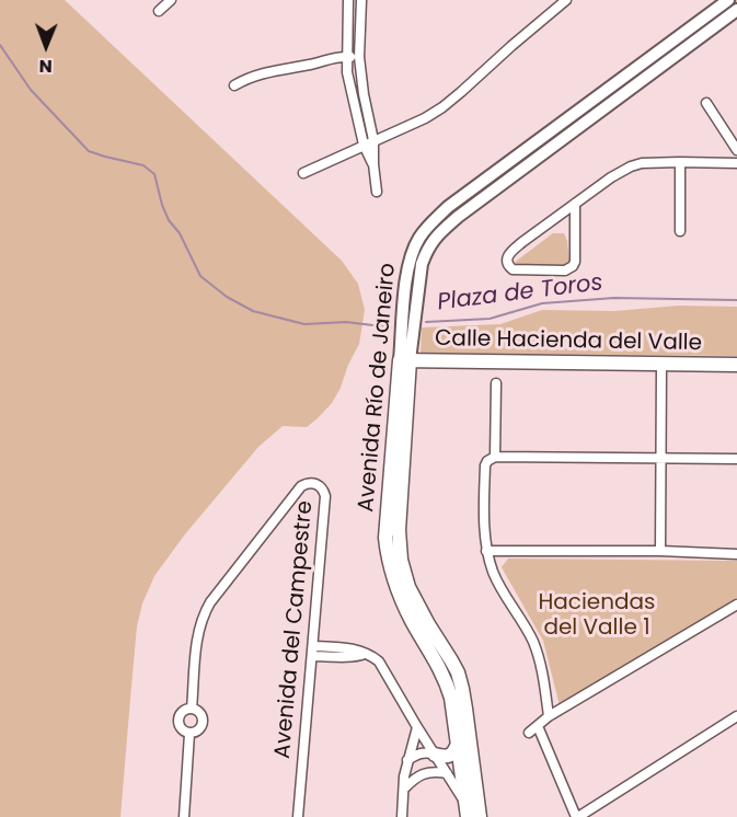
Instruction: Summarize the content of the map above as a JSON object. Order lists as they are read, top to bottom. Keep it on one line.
{"streets":{"main road":["Calle Hacienda del Valle","Avenida Río de Janeiro"],"street":["Avenida del Campestre"]},"crossings":[["Calle Hacienda del Valle","Avenida Río de Janeiro"]],"water":["Plaza de Toros"],"parks":["Haciendas del Valle 1"],"north":"bottom"}
